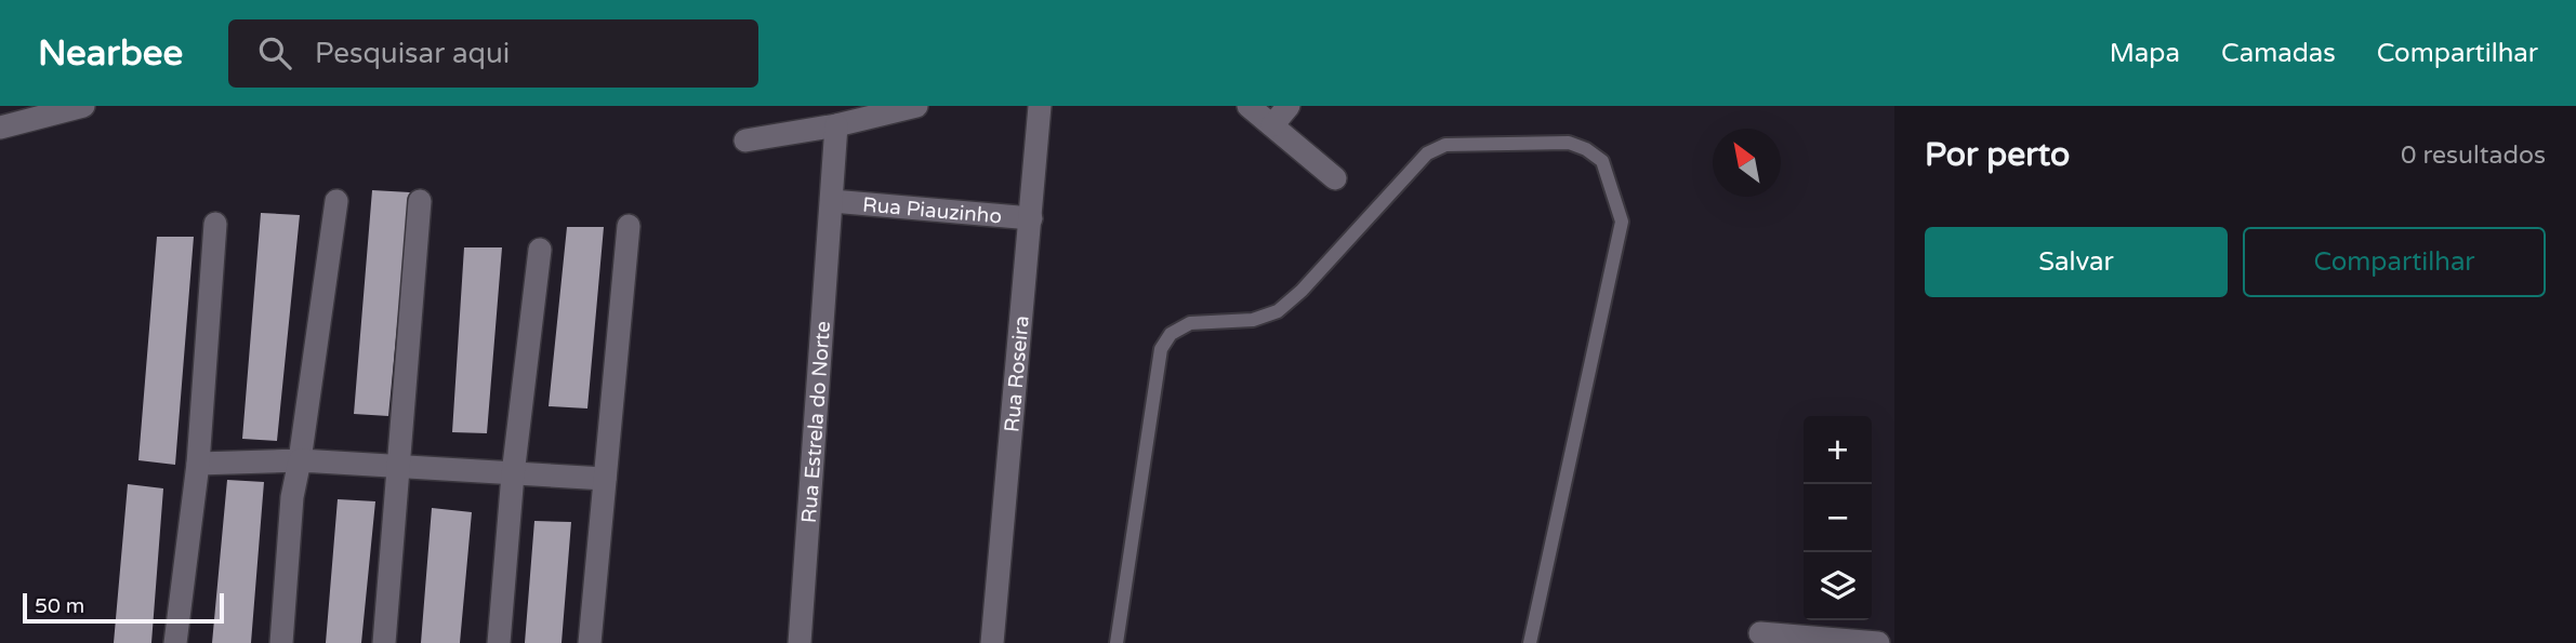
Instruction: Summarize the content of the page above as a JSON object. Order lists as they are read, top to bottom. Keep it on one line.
{"streets":{"street":["Rua Piauzinho","Rua Roseira","Rua Estrela do Norte"]},"crossings":[["Rua Piauzinho","Rua Roseira"],["Rua Piauzinho","Rua Estrela do Norte"]],"scale_bar":"50 m","north":"top left","page":{"header":"Nearbee","search":"Pesquisar aqui","nav":["Mapa","Camadas","Compartilhar"],"heading":["Por perto","0 resultados"],"buttons":["Salvar","Compartilhar"],"map_buttons":["+","−"],"scale":"50 m"}}
